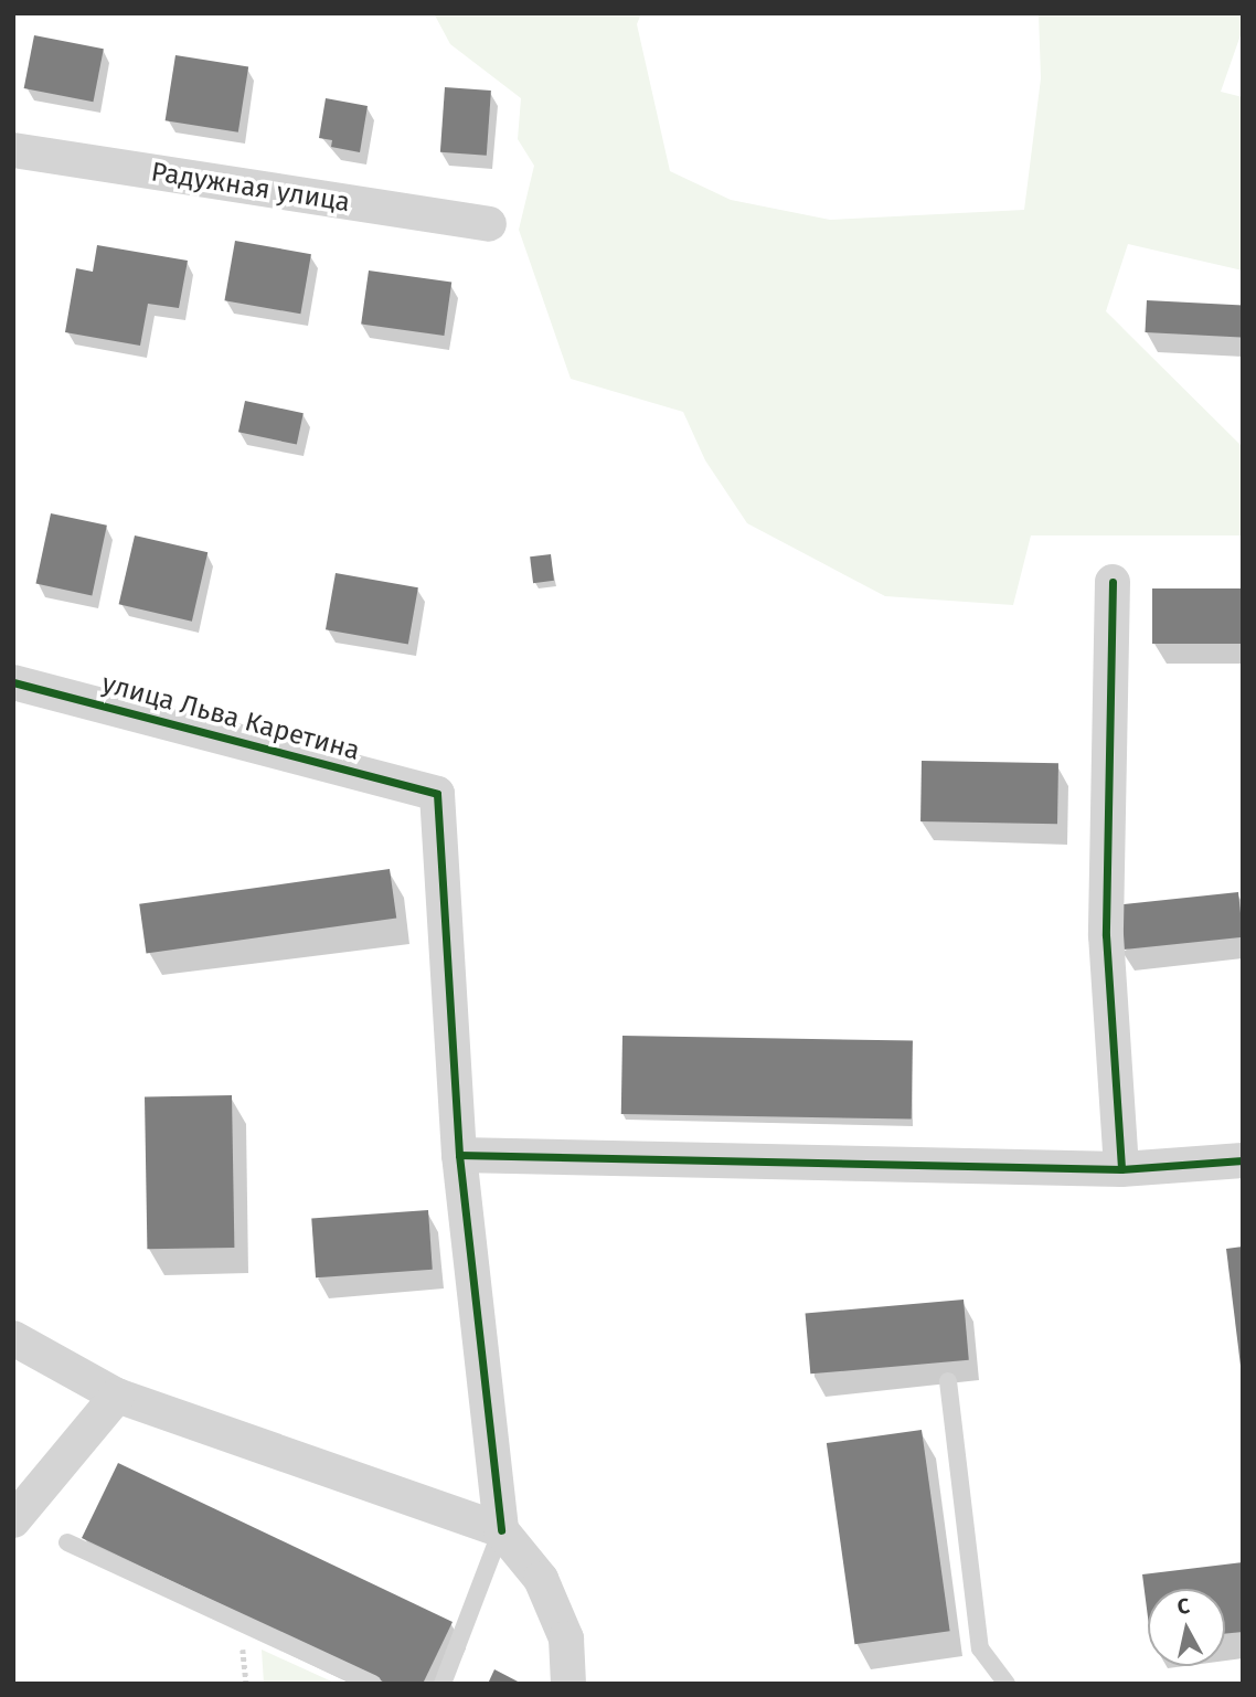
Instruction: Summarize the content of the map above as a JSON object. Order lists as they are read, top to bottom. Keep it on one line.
{"streets":{"street":["Радужная улица","улица Льва Каретина"]},"north":"top"}
